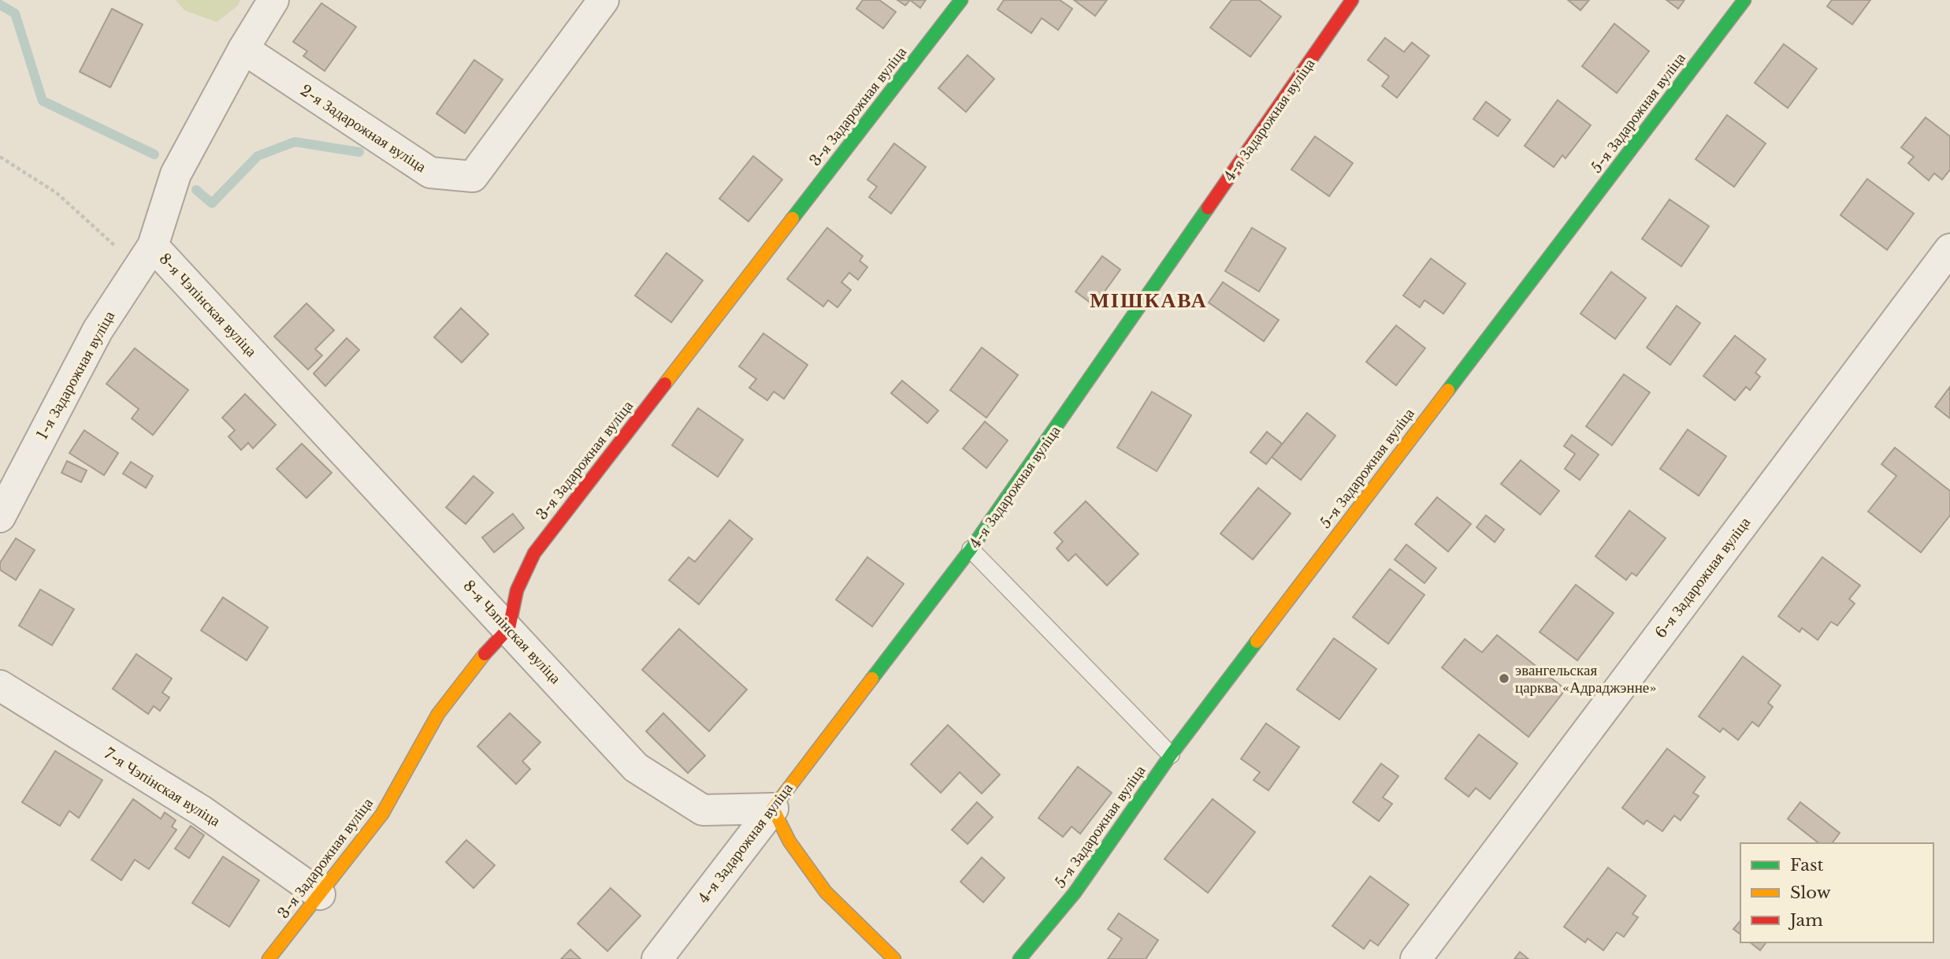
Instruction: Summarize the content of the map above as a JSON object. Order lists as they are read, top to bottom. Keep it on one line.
{"streets":{"street":["3-я Задарожная вуліца","5-я Задарожная вуліца","4-я Задарожная вуліца","2-я Задарожная вуліца","8-я Чэпінская вуліца","1-я Задарожная вуліца","6-я Задарожная вуліца","7-я Чэпінская вуліца"]},"crossings":[["3-я Задарожная вуліца","8-я Чэпінская вуліца"],["3-я Задарожная вуліца","7-я Чэпінская вуліца"],["4-я Задарожная вуліца","8-я Чэпінская вуліца"],["2-я Задарожная вуліца","1-я Задарожная вуліца"],["8-я Чэпінская вуліца","1-я Задарожная вуліца"]],"districts":["МІШКАВА"],"places":["эвангельская царква «Адраджэнне»"],"legend":["Fast","Slow","Jam"]}
